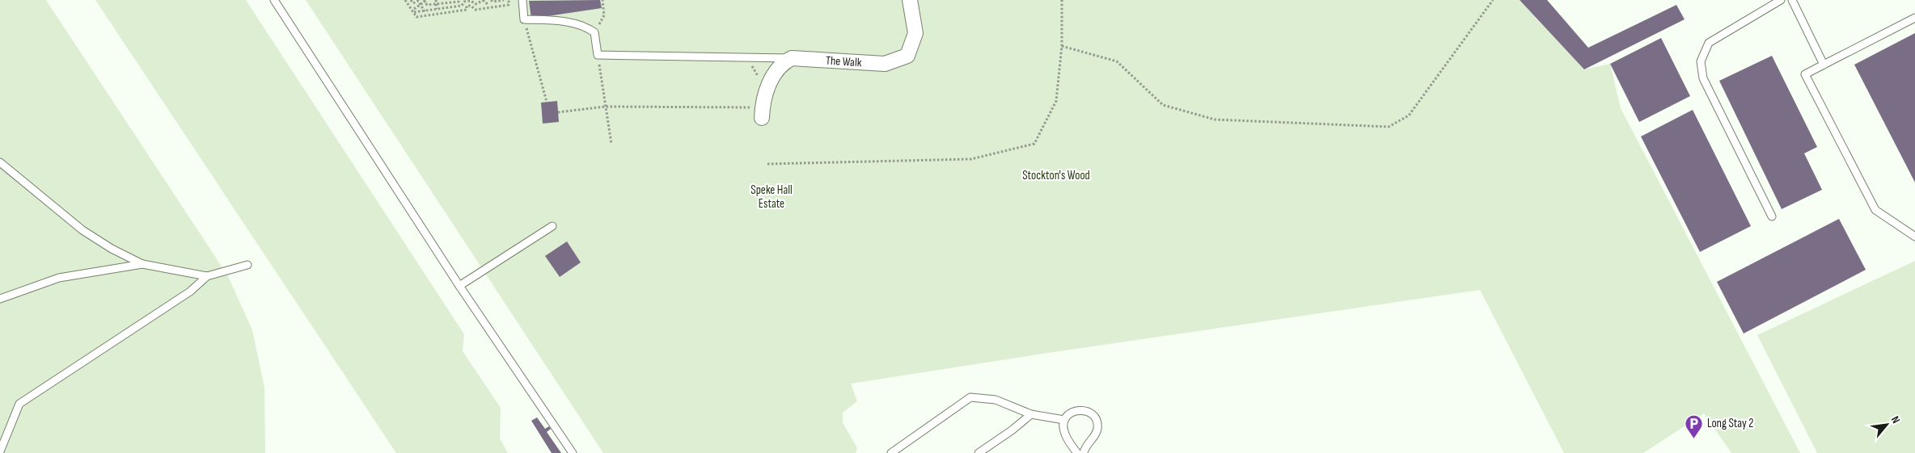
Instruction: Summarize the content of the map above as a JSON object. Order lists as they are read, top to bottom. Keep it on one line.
{"streets":{"street":["The Walk"]},"parks":["Stockton's Wood","Speke Hall Estate"],"places":{"parking":["Long Stay 2"]},"north":"top right"}
